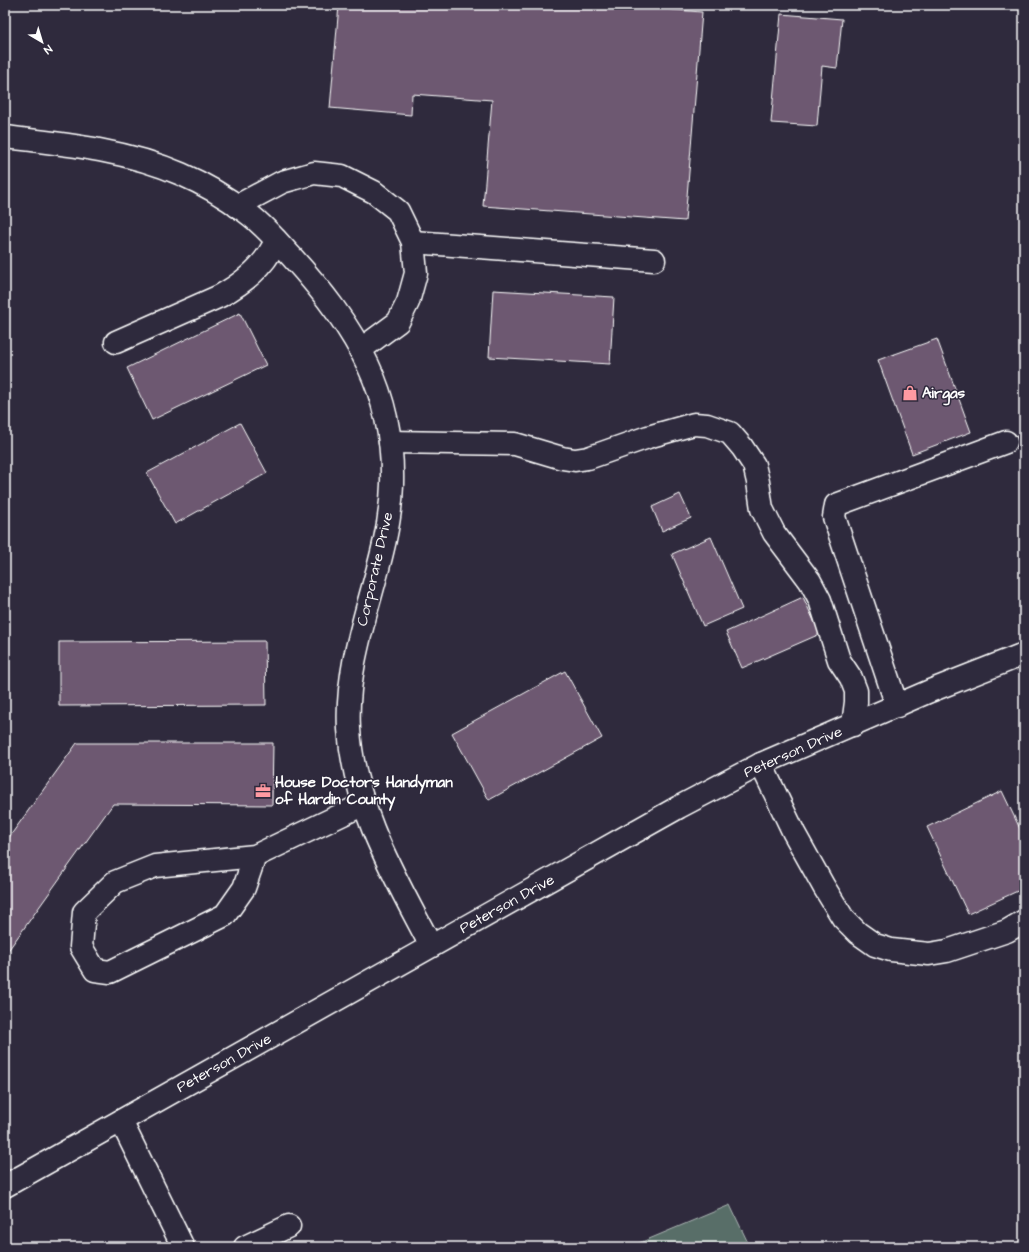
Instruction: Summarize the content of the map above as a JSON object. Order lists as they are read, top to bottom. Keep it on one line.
{"streets":{"street":["Corporate Drive","Peterson Drive"]},"crossings":[["Corporate Drive","Peterson Drive"]],"places":{"shop":["Airgas"],"office":["House Doctors Handyman of Hardin County"]},"north":"bottom right"}
